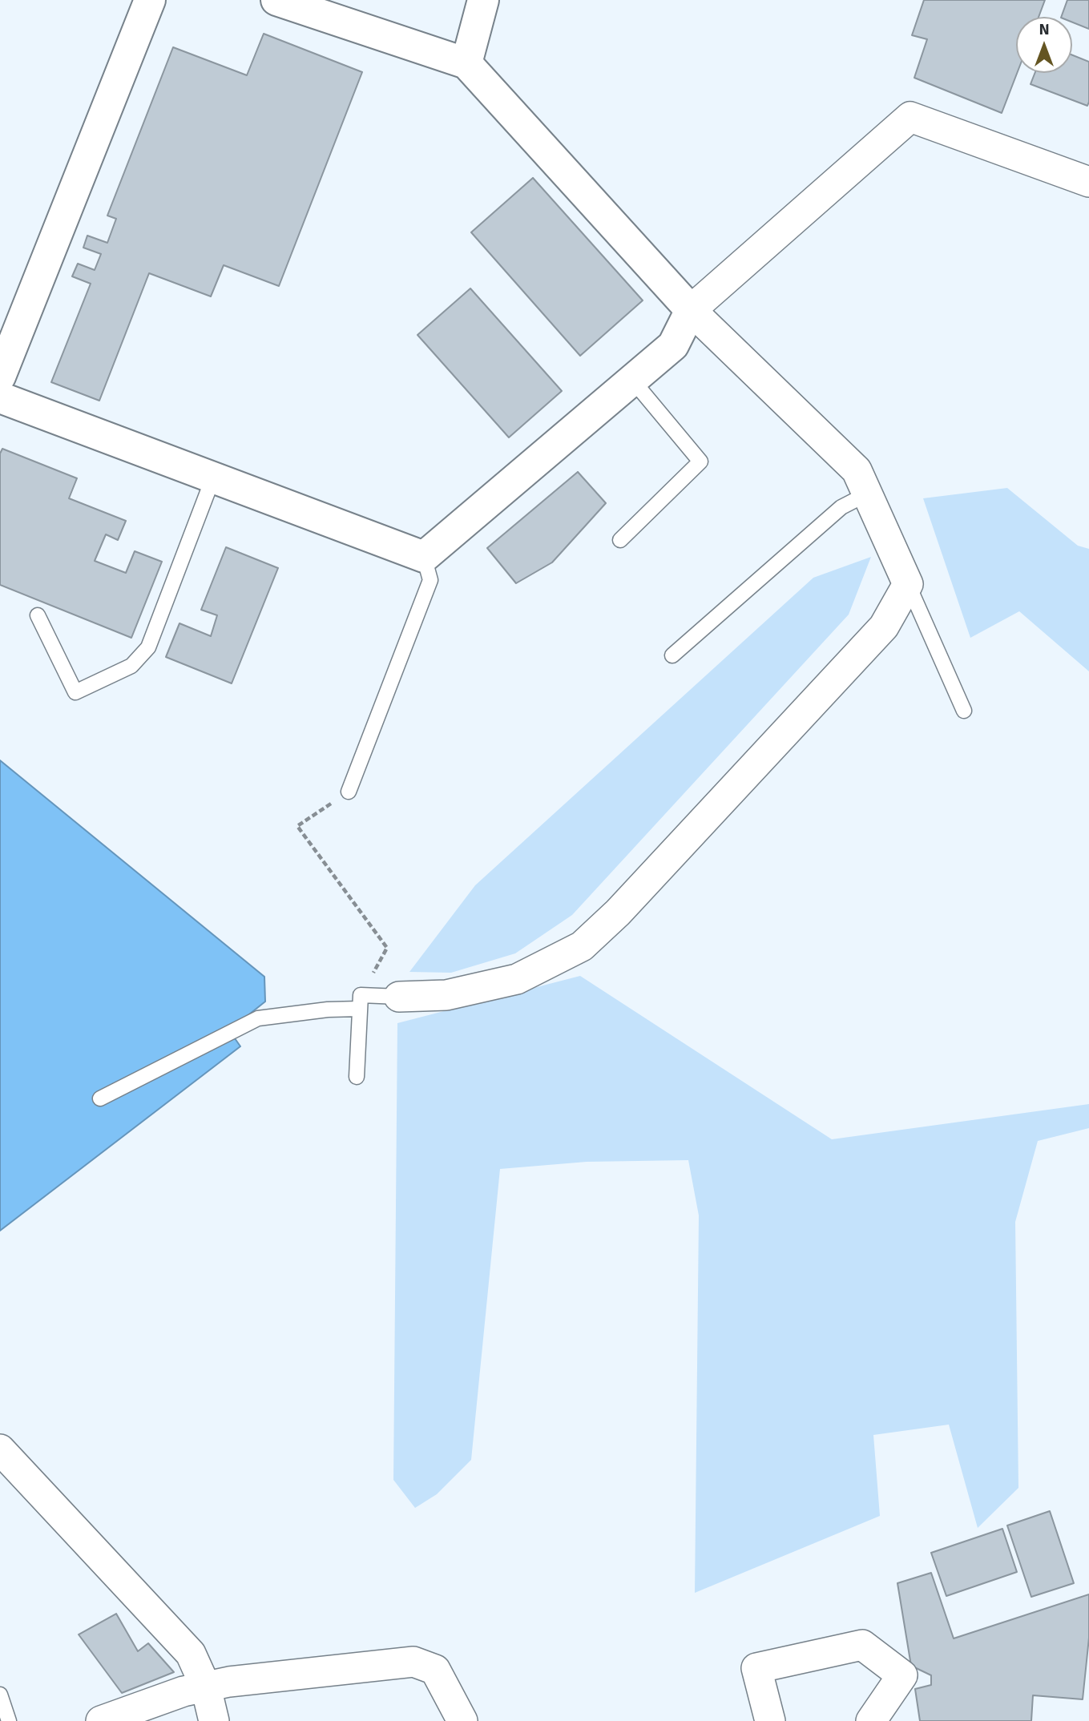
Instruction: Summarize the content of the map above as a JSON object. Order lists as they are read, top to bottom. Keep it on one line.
{"north":"top"}
